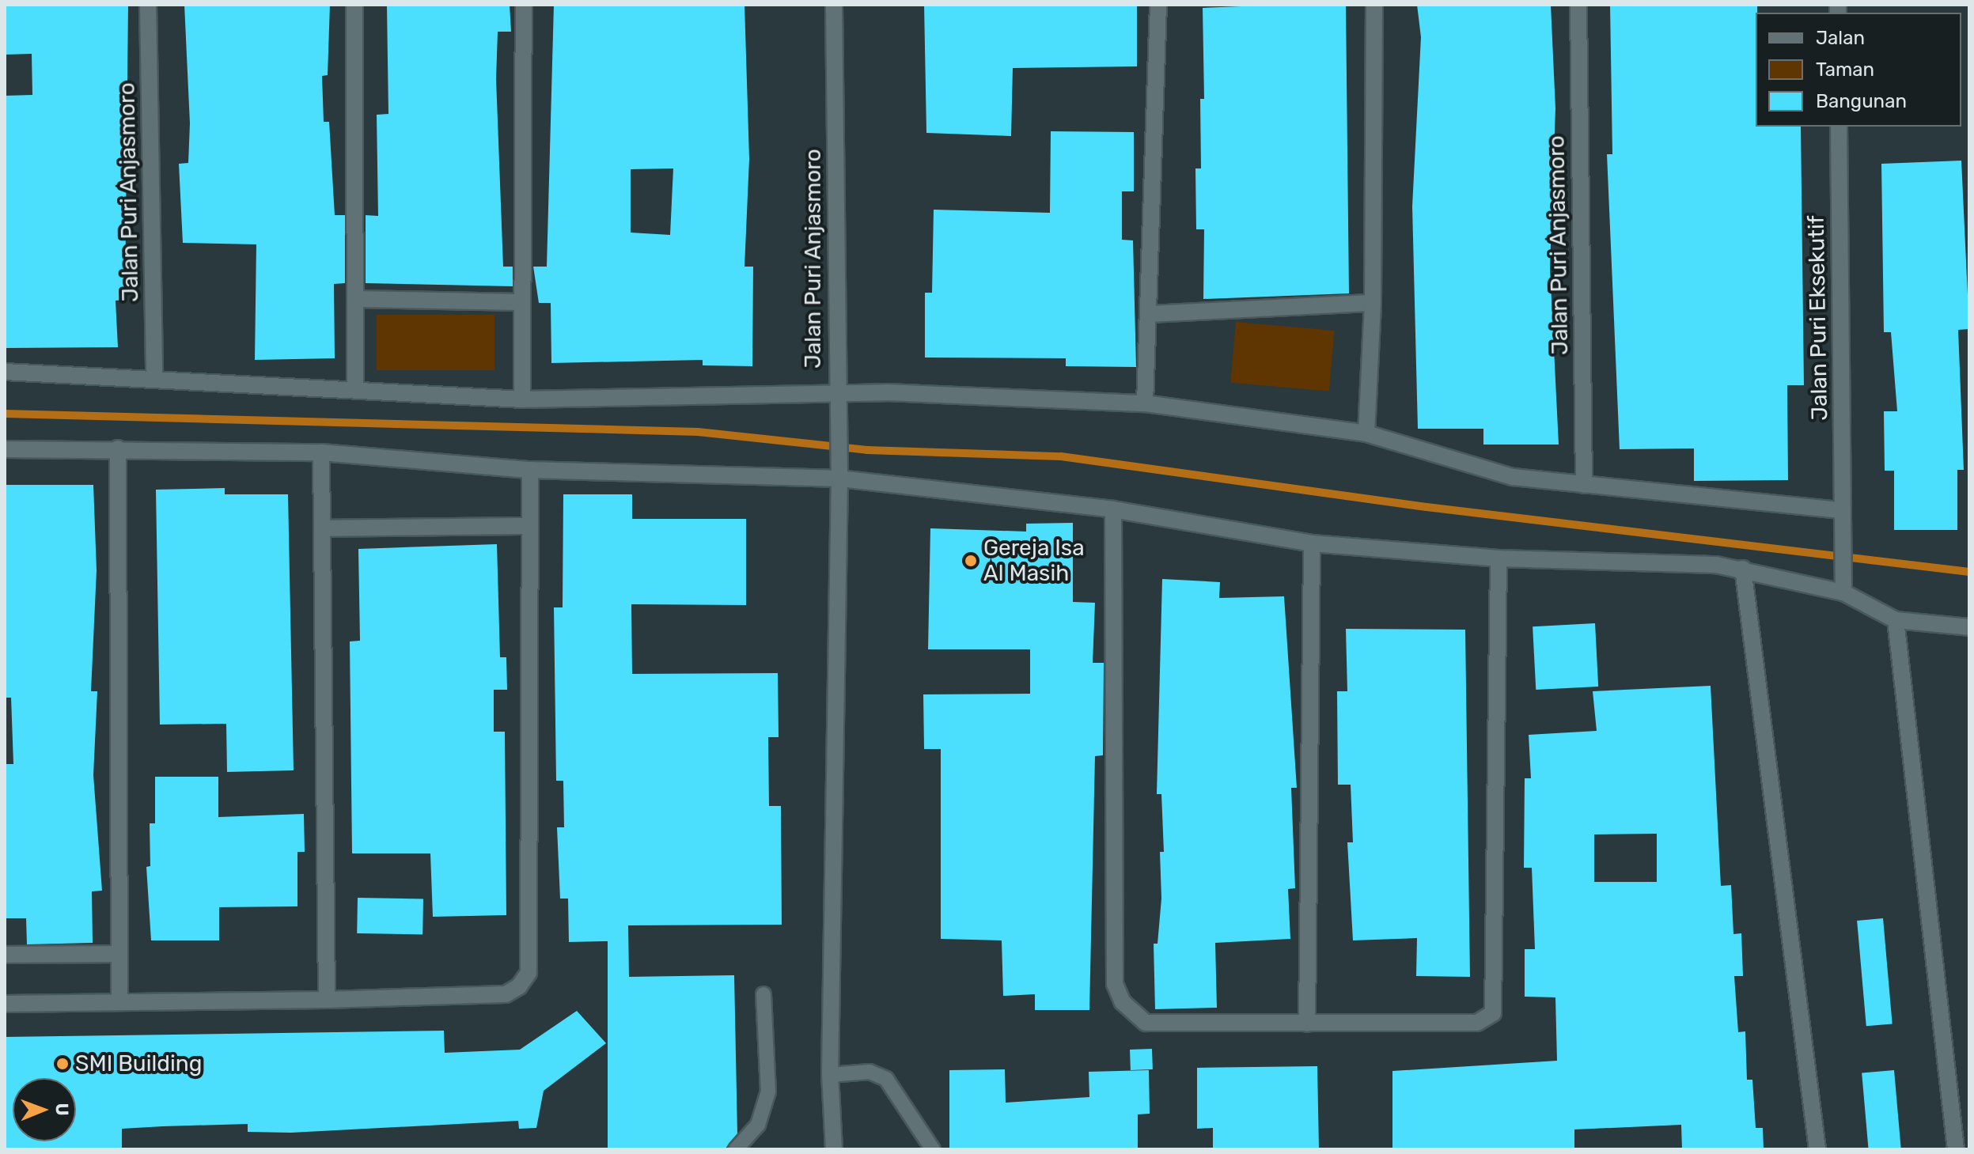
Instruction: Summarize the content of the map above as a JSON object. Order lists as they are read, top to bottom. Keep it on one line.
{"streets":{"street":["Jalan Puri Anjasmoro","Jalan Puri Eksekutif"]},"crossings":[["Jalan Puri Anjasmoro","Jalan Puri Eksekutif"]],"places":["Gereja Isa Al Masih","SMI Building"],"legend":["Jalan","Taman","Bangunan"],"north":"right"}
